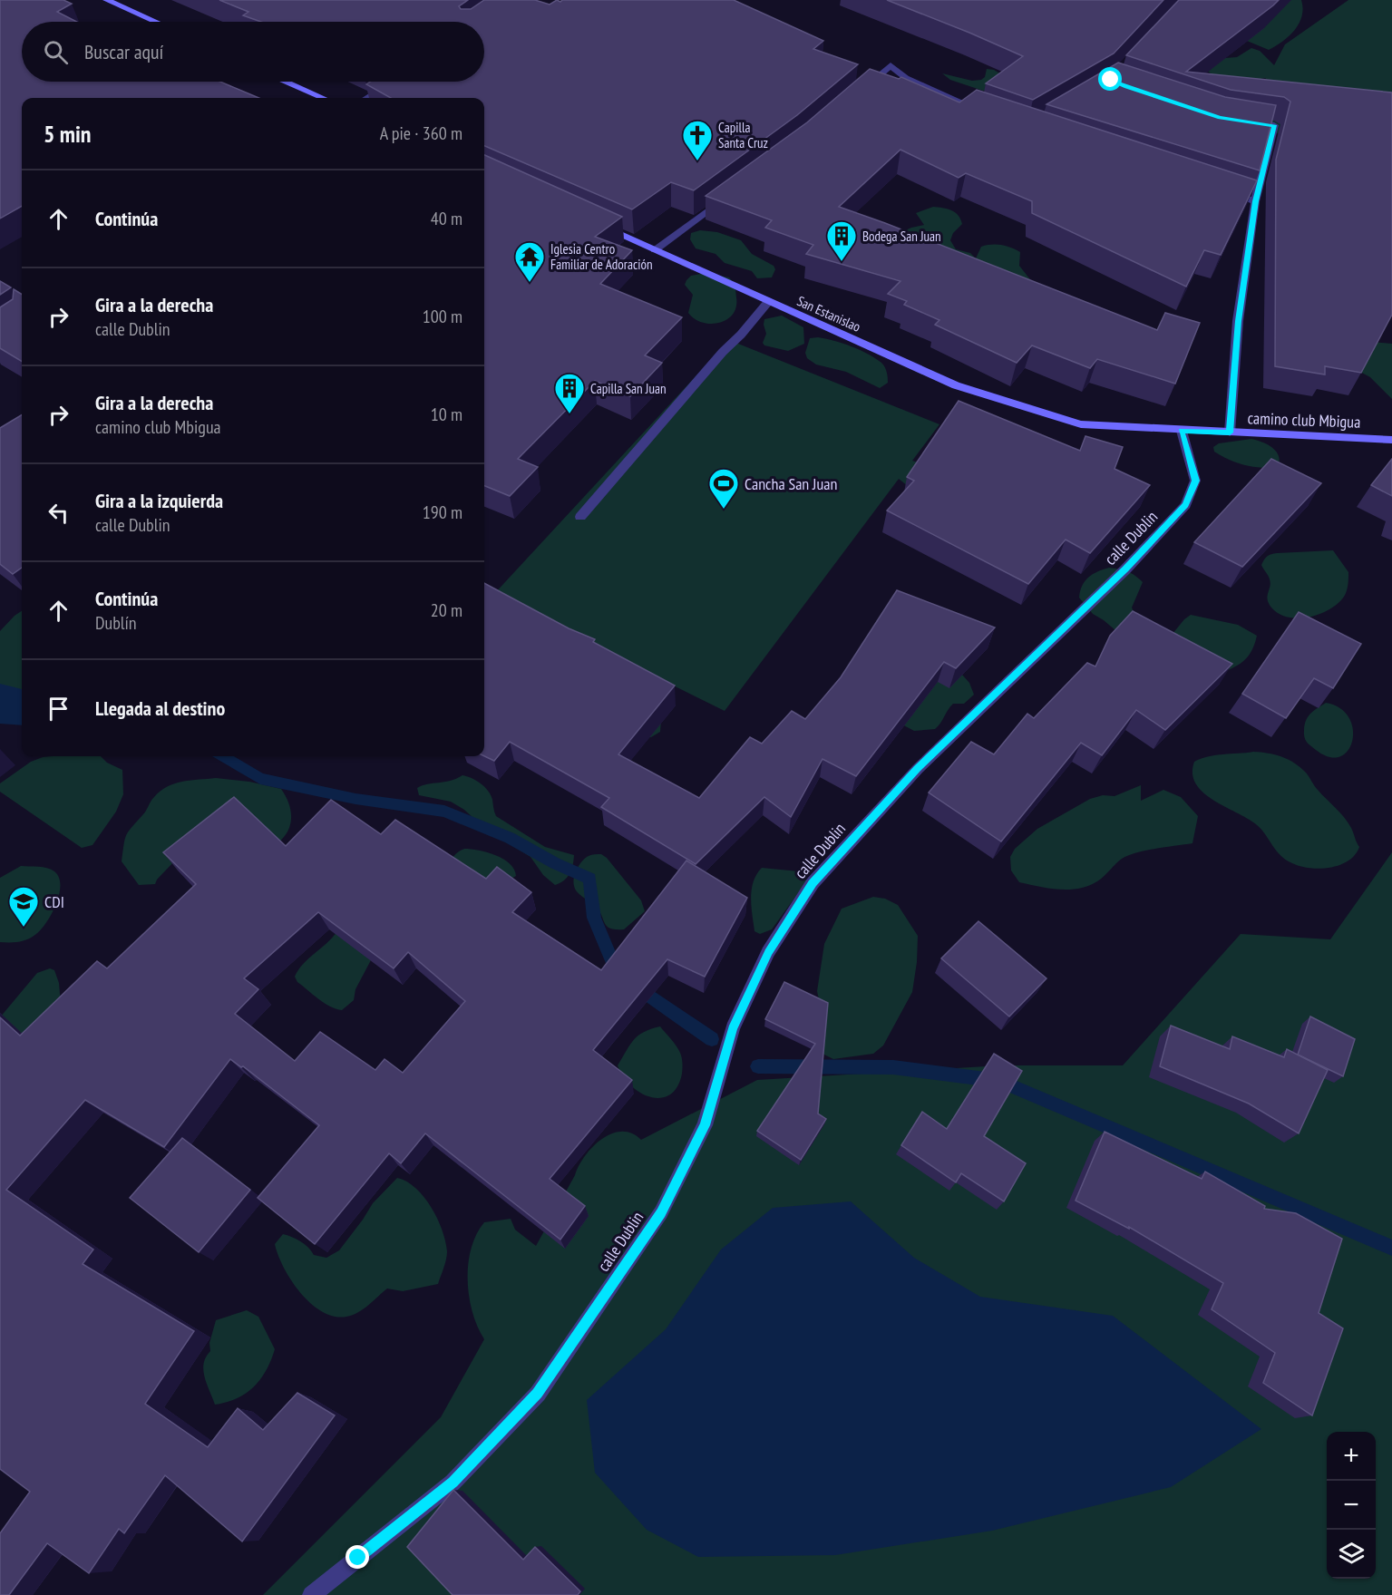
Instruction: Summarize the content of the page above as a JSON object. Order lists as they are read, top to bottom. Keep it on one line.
{"streets":{"main road":["San Estanislao","camino club Mbigua"],"street":["calle Dublin"]},"crossings":[["San Estanislao","camino club Mbigua"],["San Estanislao","calle Dublin"],["camino club Mbigua","calle Dublin"]],"places":{"church":["Capilla Santa Cruz"],"building":["Bodega San Juan","Capilla San Juan"],"temple":["Iglesia Centro Familiar de Adoración"],"sports":["Cancha San Juan"],"school or university":["CDI"]},"page":{"search":"Buscar aquí","heading":["5 min","A pie · 360 m"],"list":[["Continúa","40 m"],["Gira a la derecha","calle Dublin","100 m"],["Gira a la derecha","camino club Mbigua","10 m"],["Gira a la izquierda","calle Dublin","190 m"],["Continúa","Dublín","20 m"],"Llegada al destino"],"map_buttons":["+","−"]}}
